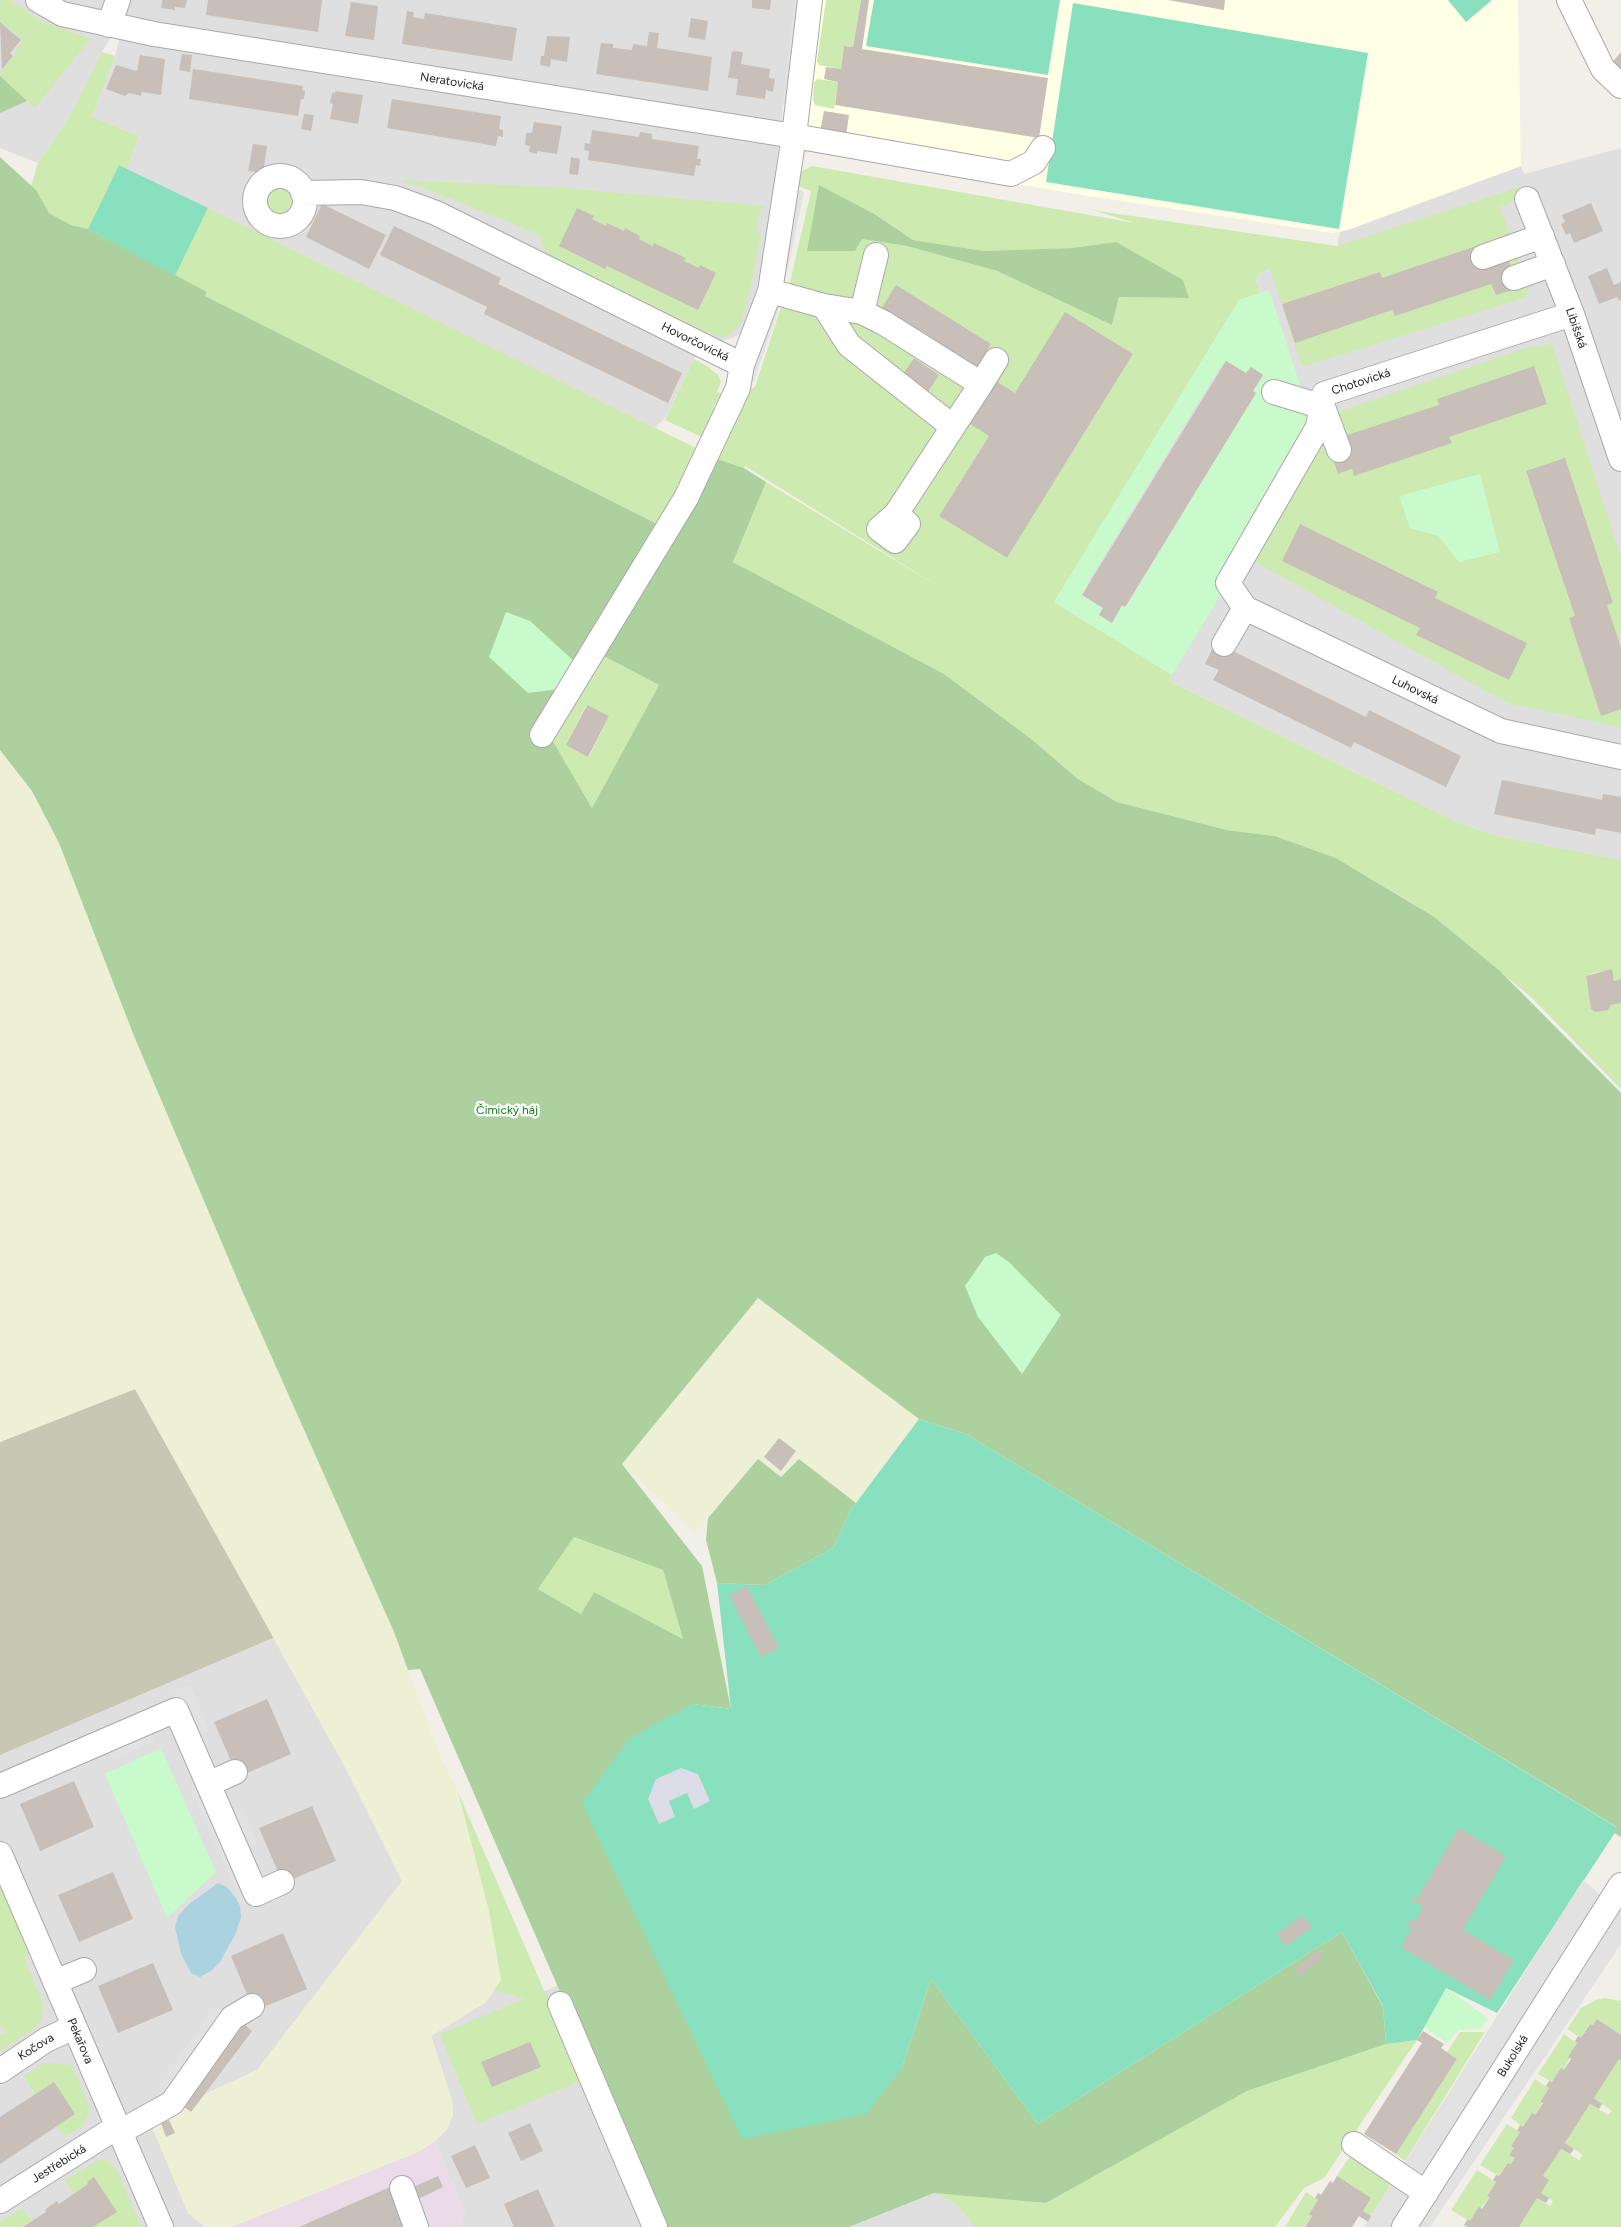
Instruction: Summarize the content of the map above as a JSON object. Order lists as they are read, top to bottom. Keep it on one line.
{"streets":{"street":["Neratovická","Libišská","Hovorčovická","Chotovická","Luhovská","Pekařova","Kočova","Bukolská","Jestřebická"]},"crossings":[["Neratovická","Hovorčovická"],["Libišská","Chotovická"],["Chotovická","Luhovská"],["Pekařova","Kočova"],["Pekařova","Jestřebická"]],"parks":["Čimický háj"]}
